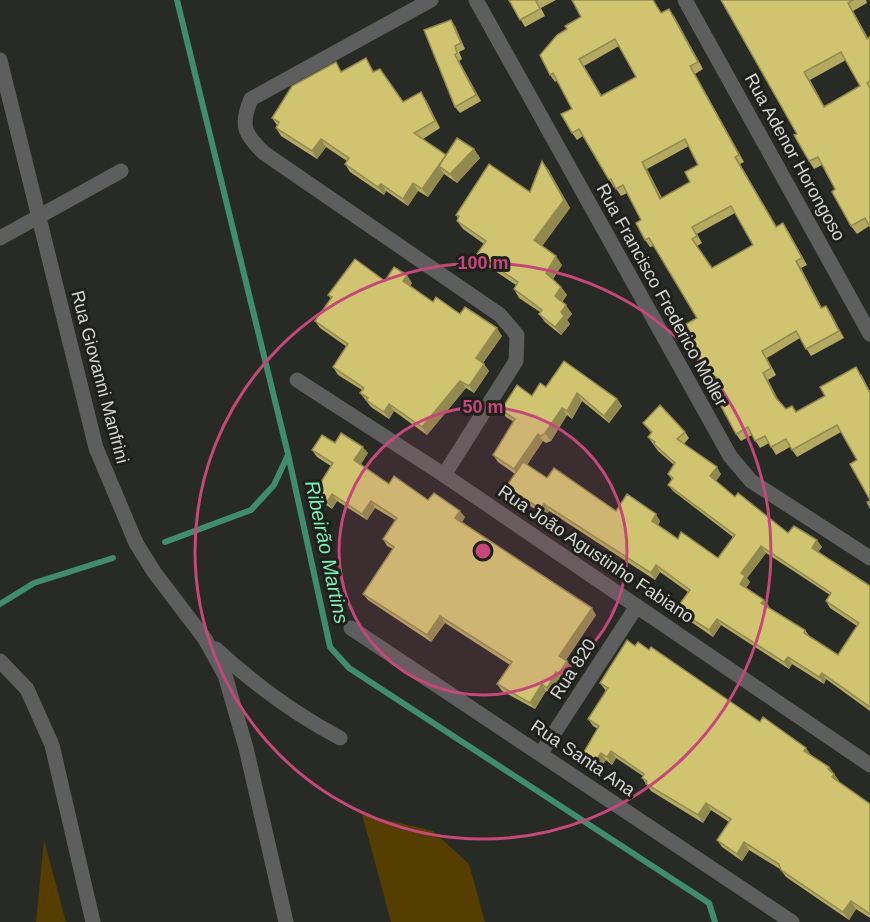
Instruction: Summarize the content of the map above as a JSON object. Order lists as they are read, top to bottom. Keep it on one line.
{"streets":{"street":["Rua Adenor Horongoso","Rua Francisco Frederico Moller","Rua Giovanni Manfrini","Rua João Agustinho Fabiano","Rua 820","Rua Santa Ana"]},"crossings":[["Rua João Agustinho Fabiano","Rua 820"],["Rua 820","Rua Santa Ana"]],"water":["Ribeirão Martins"],"rings":["100 m","50 m"]}
